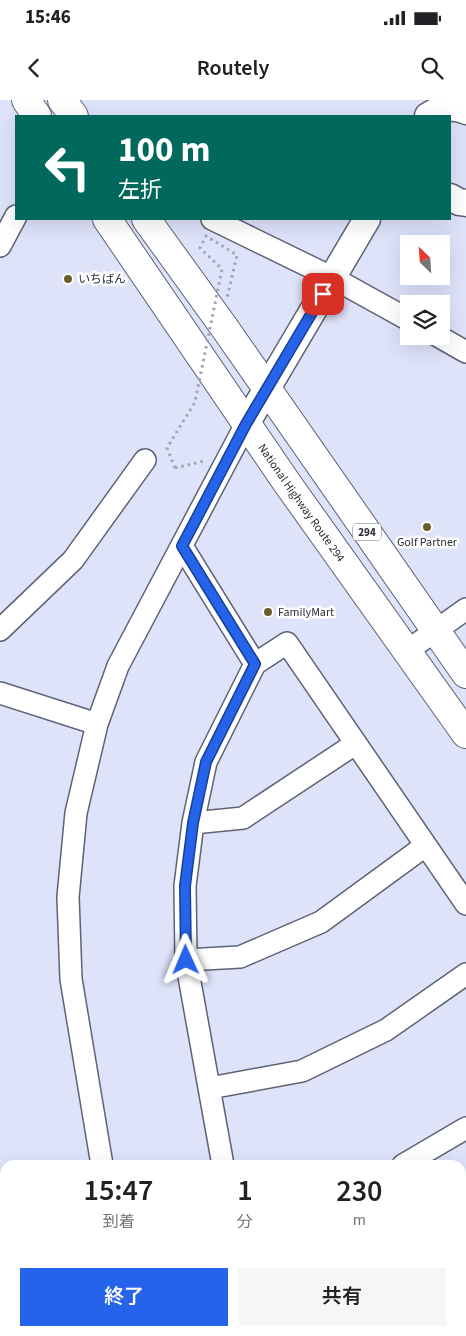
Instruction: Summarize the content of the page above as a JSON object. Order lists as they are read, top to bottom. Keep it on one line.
{"streets":{"highway":["National Highway Route 294","294"]},"places":["いちばん","Golf Partner","FamilyMart"],"north":"top left","page":{"status":"15:46","header":"Routely","turn":["100 m","左折"],"eta":["15:47","到着","1","分","230","m"],"buttons":["終了","共有"]}}
